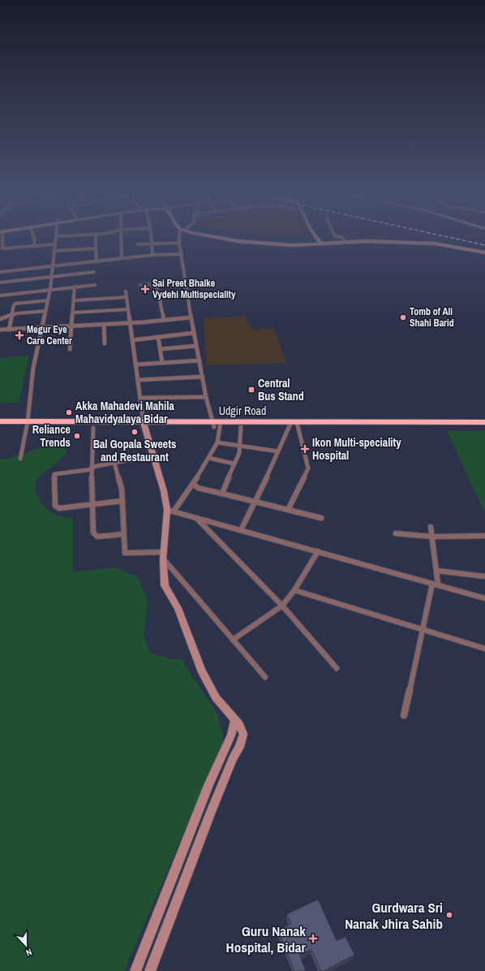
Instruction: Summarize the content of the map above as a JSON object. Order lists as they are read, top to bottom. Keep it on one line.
{"streets":{"highway":["Udgir Road"]},"places":{"health":["Sai Preet Bhalke Vydehi Multispeciality","Megur Eye Care Center","Ikon Multi-speciality Hospital","Guru Nanak Hospital, Bidar"],"other":["Tomb of Ali Shahi Barid","Akka Mahadevi Mahila Mahavidyalaya Bidar","Bal Gopala Sweets and Restaurant","Reliance Trends","Gurdwara Sri Nanak Jhira Sahib"],"transit":["Central Bus Stand"]},"north":"bottom"}
